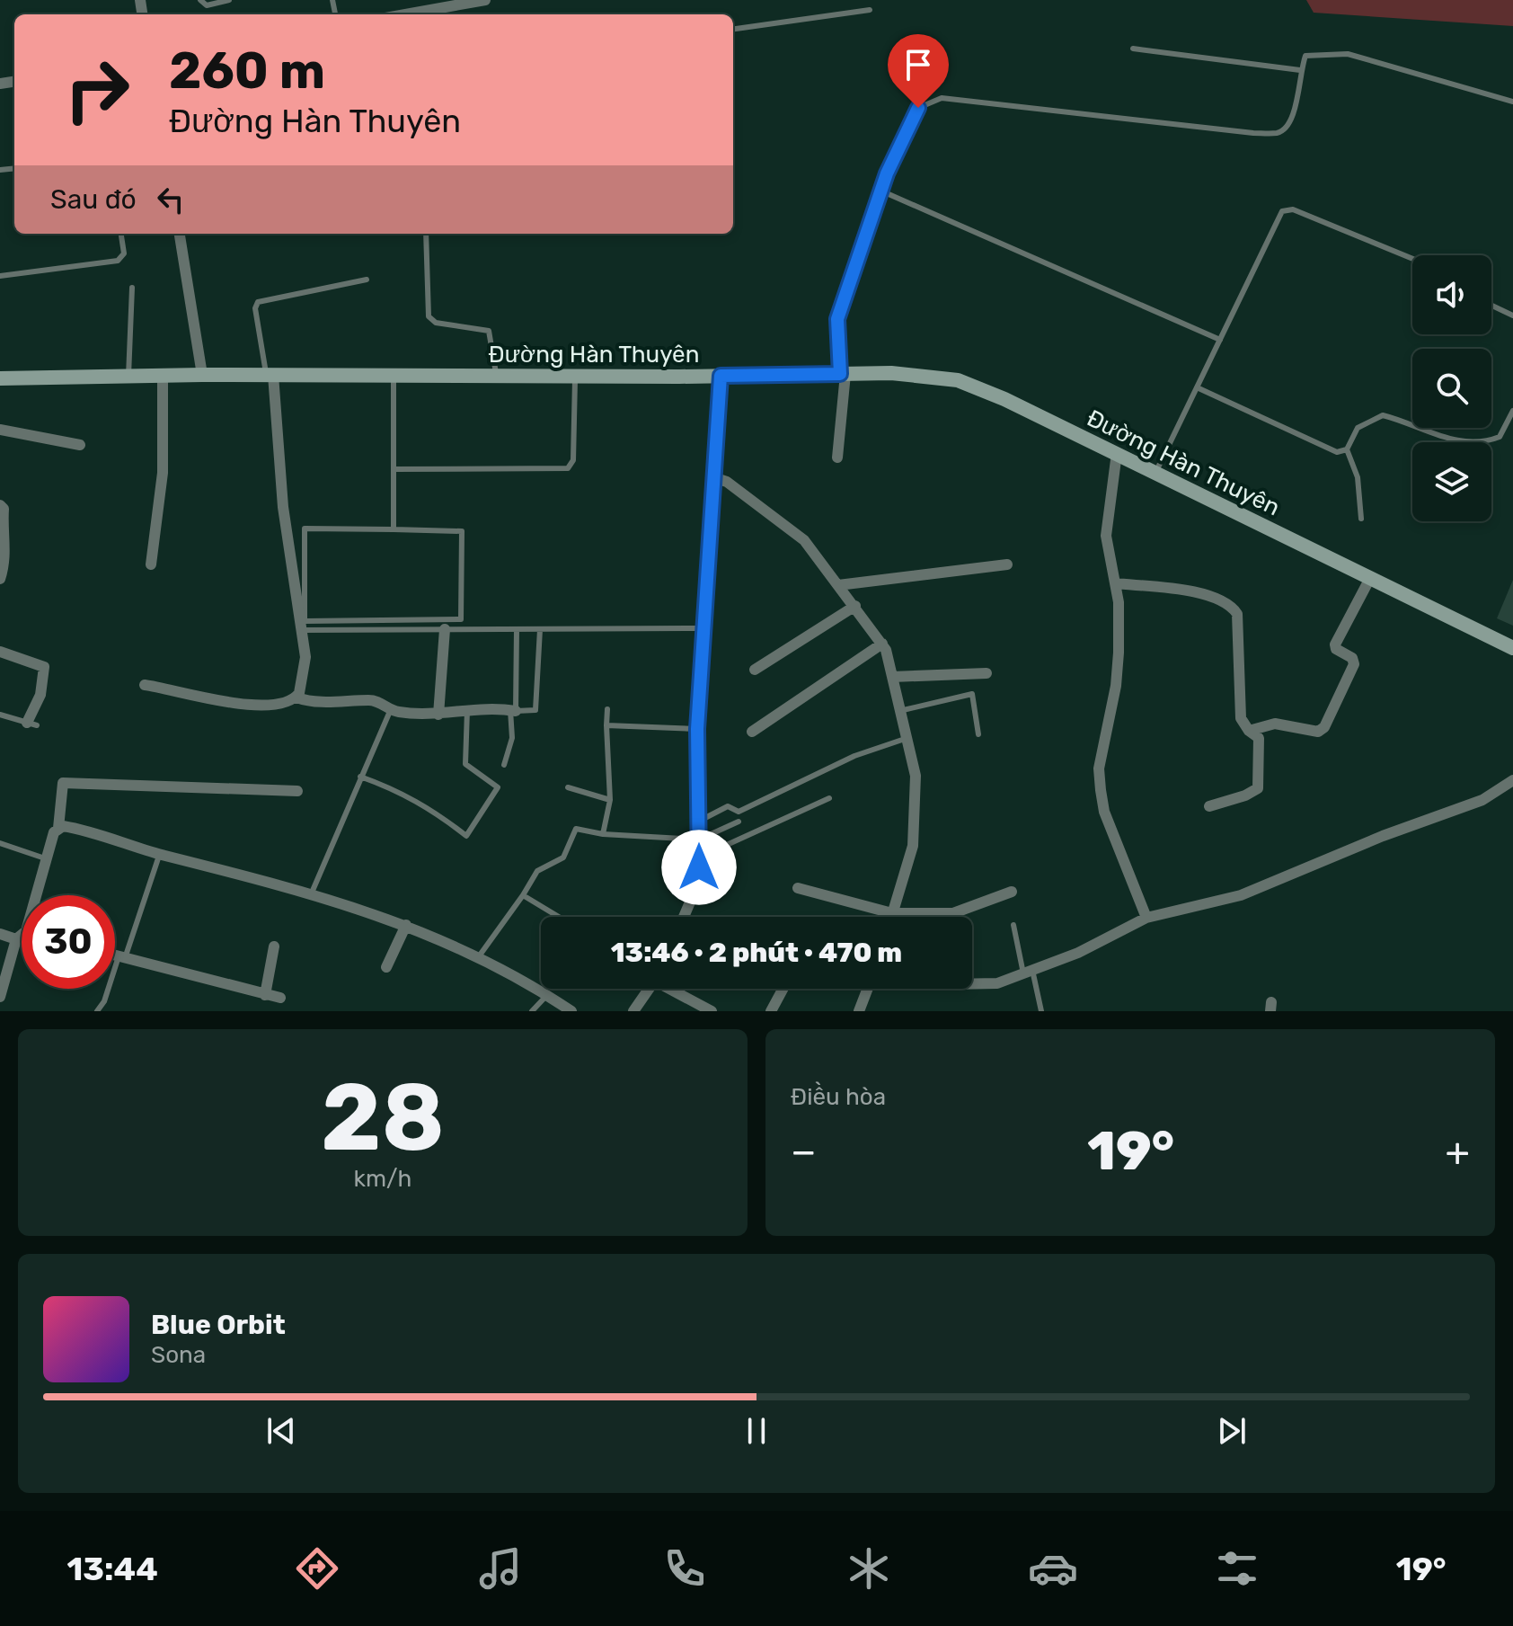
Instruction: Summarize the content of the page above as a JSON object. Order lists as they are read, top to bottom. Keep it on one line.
{"streets":{"street":["Đường Hàn Thuyên"]},"page":{"turn":["260 m","Đường Hàn Thuyên"],"then":"Sau đó","limit":"30","trip":"13:46 · 2 phút · 470 m","tile":[["28","km/h"],"Điều hòa"],"heat":["−","19°","+"],"song":["Blue Orbit","Sona"],"tabs":["13:44","19°"]}}
